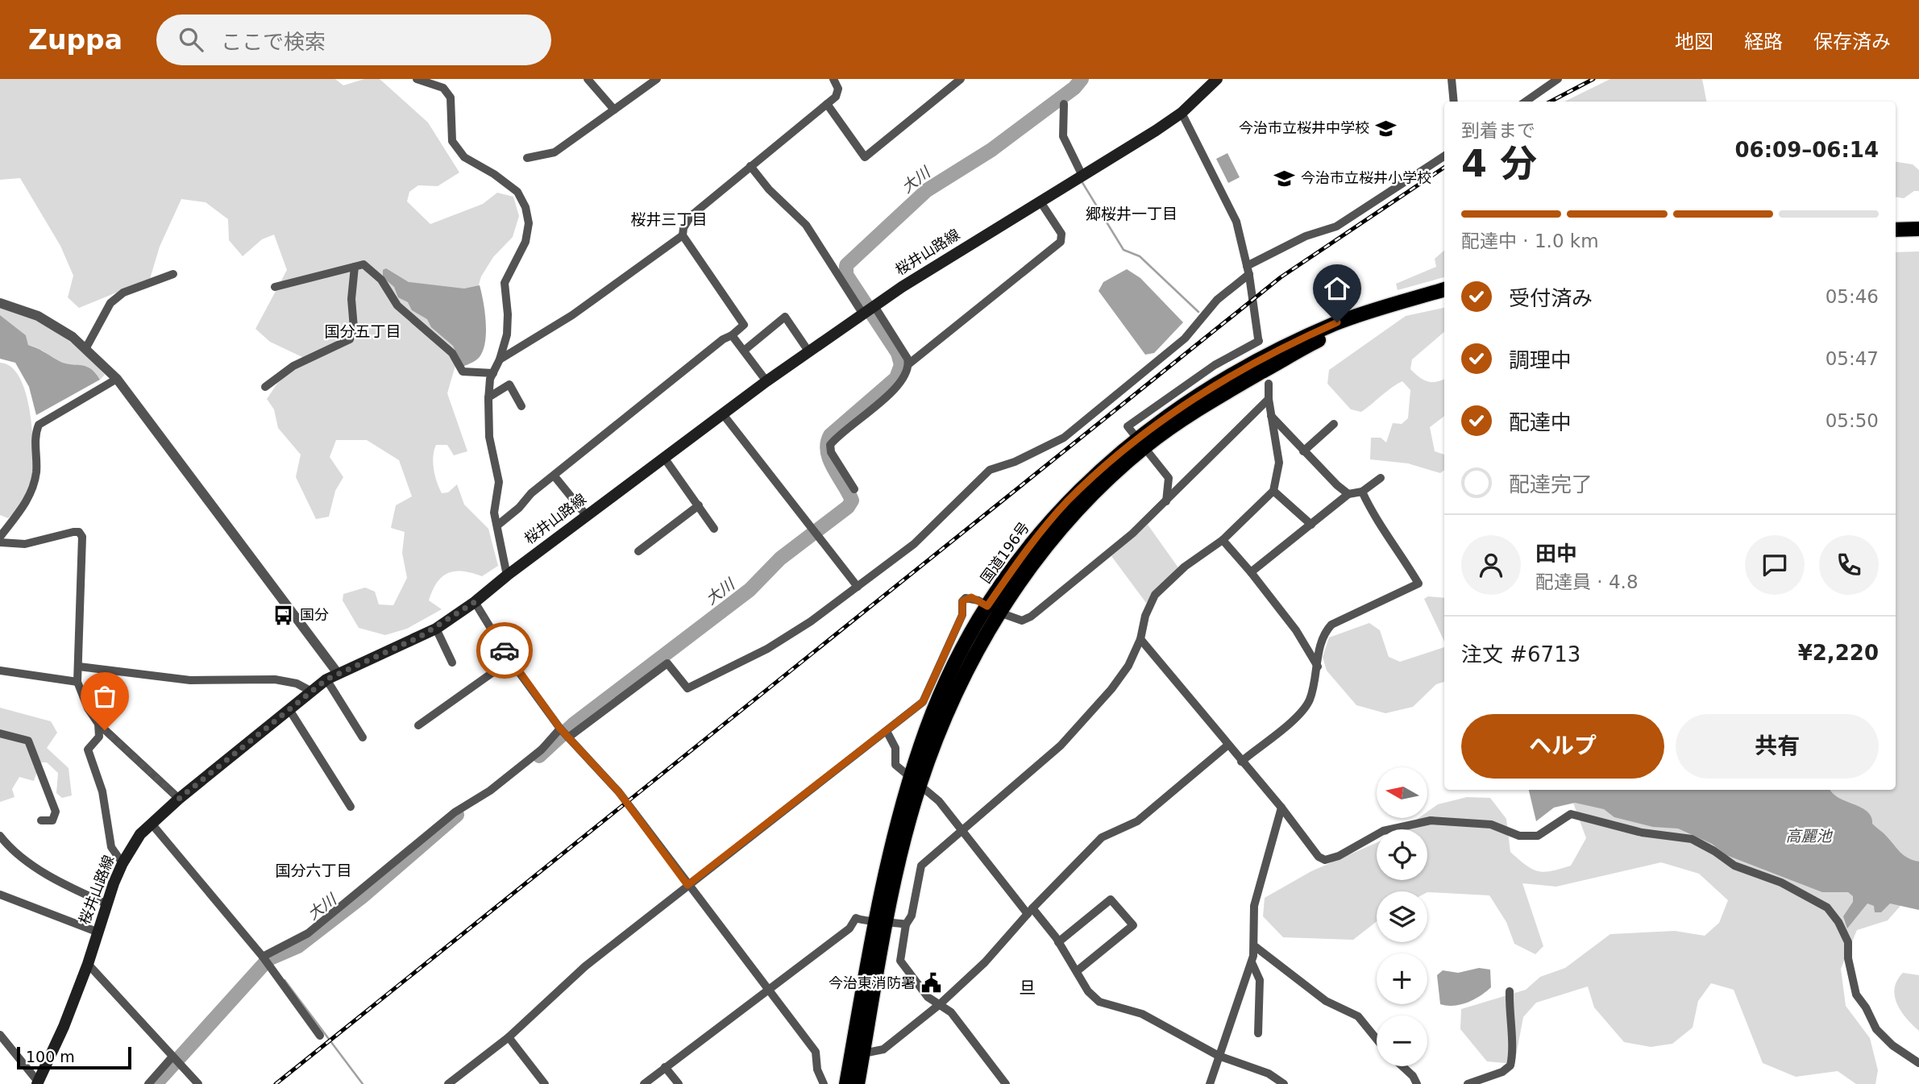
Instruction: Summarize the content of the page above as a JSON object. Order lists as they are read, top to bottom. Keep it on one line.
{"streets":{"highway":["国道196号"],"main road":["桜井山路線"]},"districts":["郷桜井一丁目","桜井三丁目","国分五丁目","国分六丁目","旦"],"water":["大川","高麗池"],"places":{"school or university":["今治市立桜井中学校","今治市立桜井小学校"],"bus stop":["国分"],"public building":["今治東消防署"]},"scale_bar":"100 m","north":"left","page":{"header":"Zuppa","search":"ここで検索","nav":["地図","経路","保存済み"],"heading":["4 分","到着まで","06:09–06:14"],"panel":["田中","配達員 · 4.8","注文 #6713","¥2,220"],"bar":"配達中 · 1.0 km","list":[["受付済み","05:46"],["調理中","05:47"],["配達中","05:50"],"配達完了"],"buttons":["ヘルプ","共有"],"map_buttons":["+","−"],"scale":"100 m"}}
